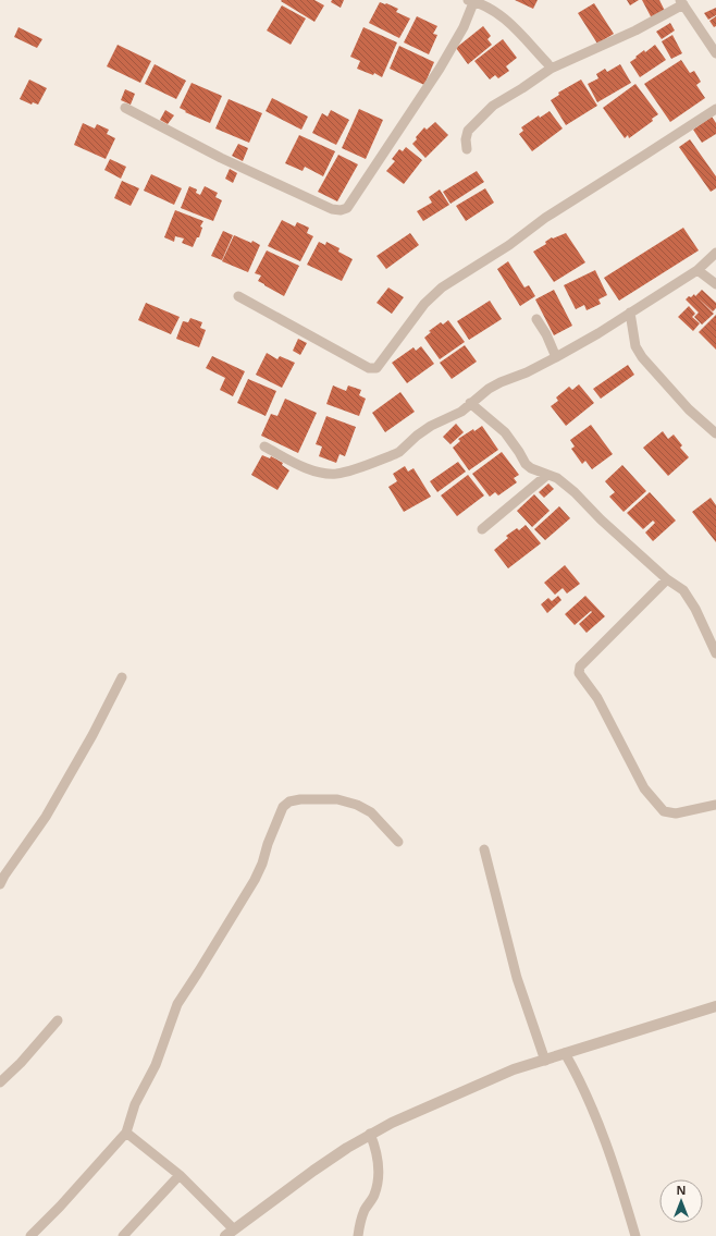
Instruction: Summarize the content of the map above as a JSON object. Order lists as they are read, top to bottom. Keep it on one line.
{"north":"top"}
